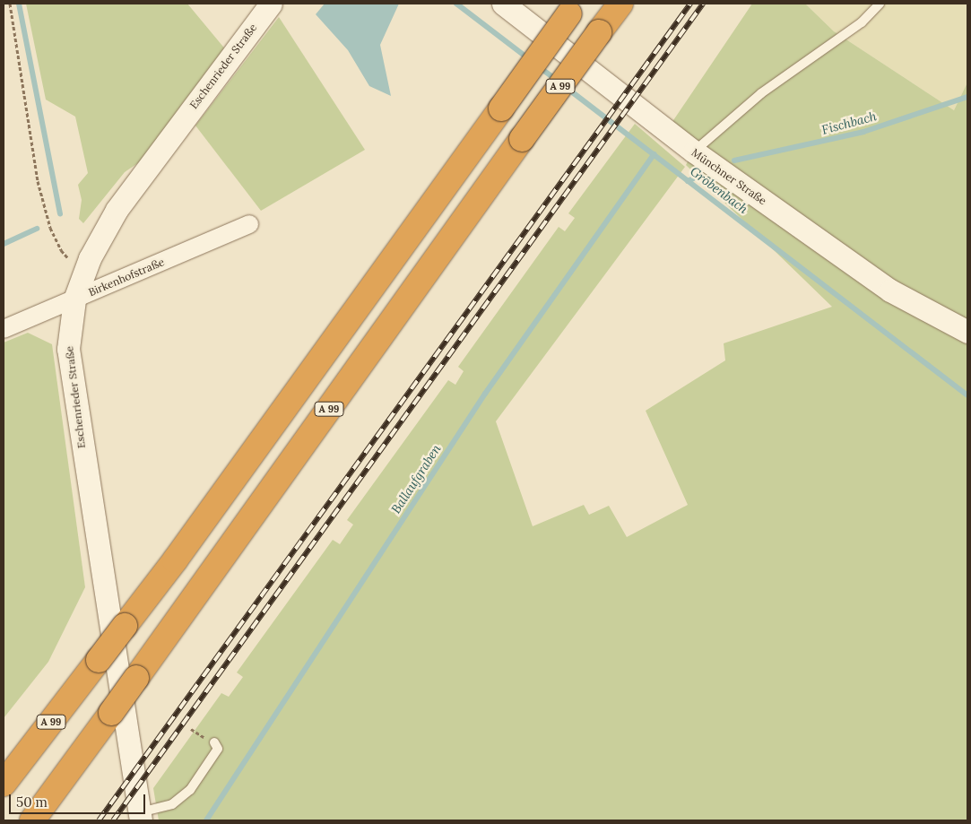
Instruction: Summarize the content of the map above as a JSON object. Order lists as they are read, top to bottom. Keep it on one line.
{"streets":{"highway":["A 99"],"street":["Eschenrieder Straße","Münchner Straße","Birkenhofstraße"]},"crossings":[["Eschenrieder Straße","Birkenhofstraße"]],"water":["Fischbach","Gröbenbach","Ballaufgraben"],"scale_bar":"50 m"}
